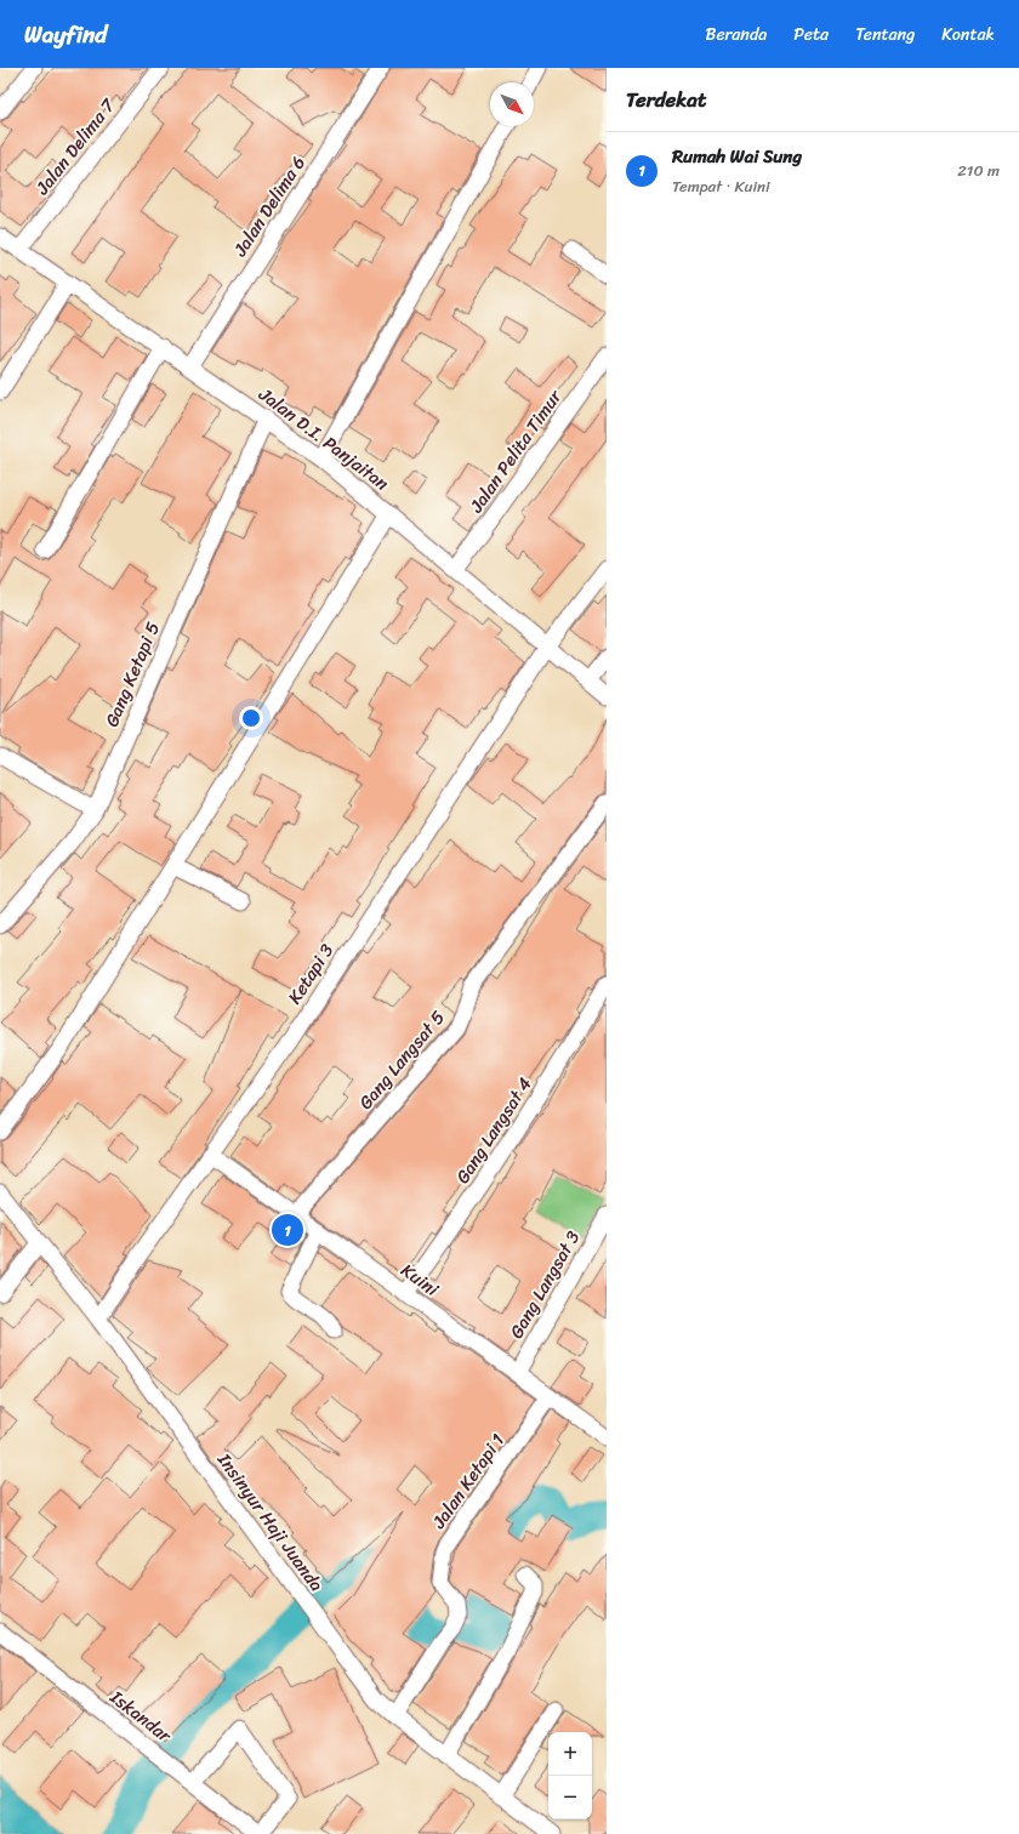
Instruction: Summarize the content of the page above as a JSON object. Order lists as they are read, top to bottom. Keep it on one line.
{"streets":{"street":["Jalan Delima 7","Jalan Delima 6","Jalan D.I. Panjaitan","Jalan Pelita Timur","Gang Ketapi 5","Ketapi 3","Gang Langsat 5","Gang Langsat 4","Kuini","Gang Langsat 3","Jalan Ketapi 1","Insinyur Haji Juanda","Iskandar"]},"crossings":[["Jalan Delima 7","Jalan D.I. Panjaitan"],["Jalan Delima 6","Jalan D.I. Panjaitan"],["Jalan D.I. Panjaitan","Jalan Pelita Timur"],["Jalan D.I. Panjaitan","Gang Ketapi 5"],["Jalan D.I. Panjaitan","Ketapi 3"],["Ketapi 3","Kuini"],["Ketapi 3","Insinyur Haji Juanda"],["Gang Langsat 5","Kuini"],["Gang Langsat 4","Kuini"],["Kuini","Gang Langsat 3"],["Kuini","Jalan Ketapi 1"],["Jalan Ketapi 1","Insinyur Haji Juanda"]],"north":"bottom right","page":{"header":"Wayfind","nav":["Beranda","Peta","Tentang","Kontak"],"heading":"Terdekat","list":[{"mark":"1","name":"Rumah Wai Sung","note":"Tempat · Kuini","value":"210 m"}],"pins":"1","map_buttons":["+","−"]}}
